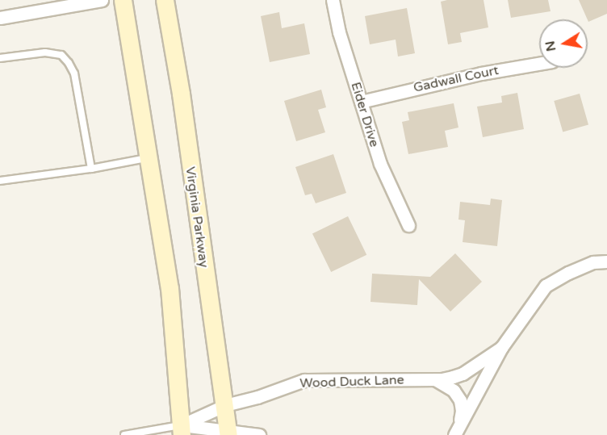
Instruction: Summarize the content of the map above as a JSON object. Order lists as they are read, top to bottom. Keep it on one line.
{"streets":{"main road":["Virginia Parkway"],"street":["Gadwall Court","Eider Drive","Wood Duck Lane"]},"crossings":[["Gadwall Court","Eider Drive"],["Virginia Parkway","Wood Duck Lane"]],"north":"left"}
